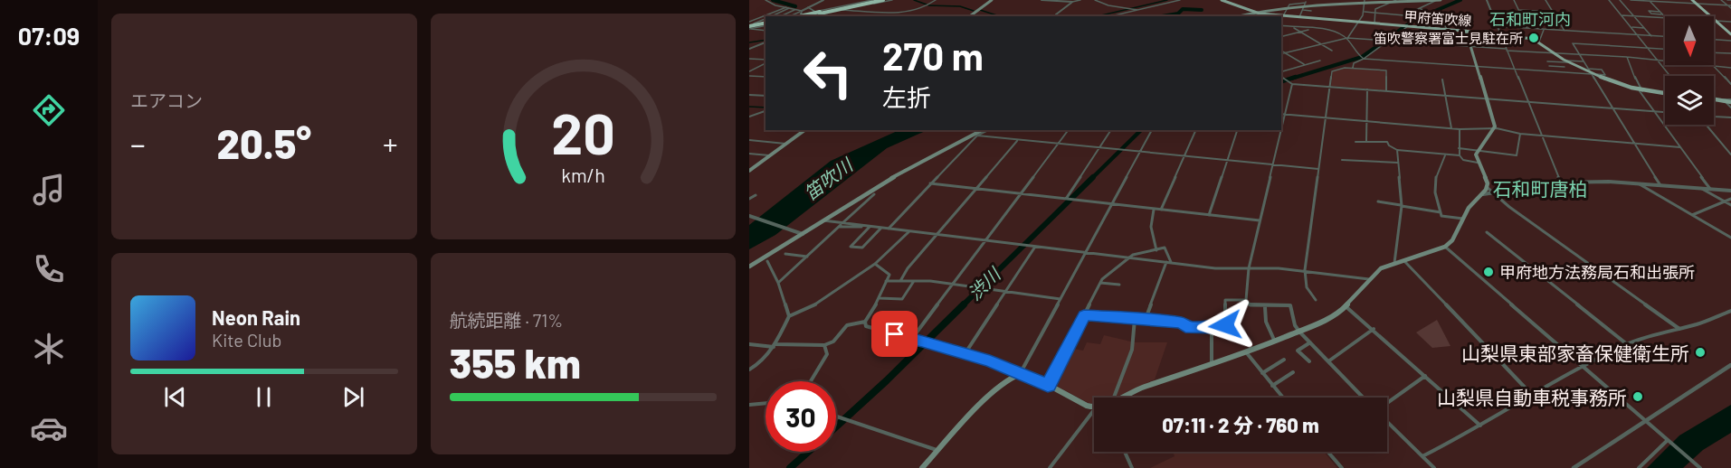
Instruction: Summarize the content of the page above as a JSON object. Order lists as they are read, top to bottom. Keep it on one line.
{"streets":{"main road":["甲府笛吹線"]},"districts":["石和町河内","石和町唐柏"],"water":["笛吹川","渋川"],"places":["笛吹警察署富士見駐在所","甲府地方法務局石和出張所","山梨県東部家畜保健衛生所","山梨県自動車税事務所"],"north":"bottom","page":{"tabs":"07:09","tile":["エアコン",["航続距離 · 71%","355 km"]],"turn":["270 m","左折"],"heat":["−","20.5°","+"],"song":["Neon Rain","Kite Club"],"limit":"30","trip":"07:11 · 2 分 · 760 m","gauge":["20","km/h"]}}
